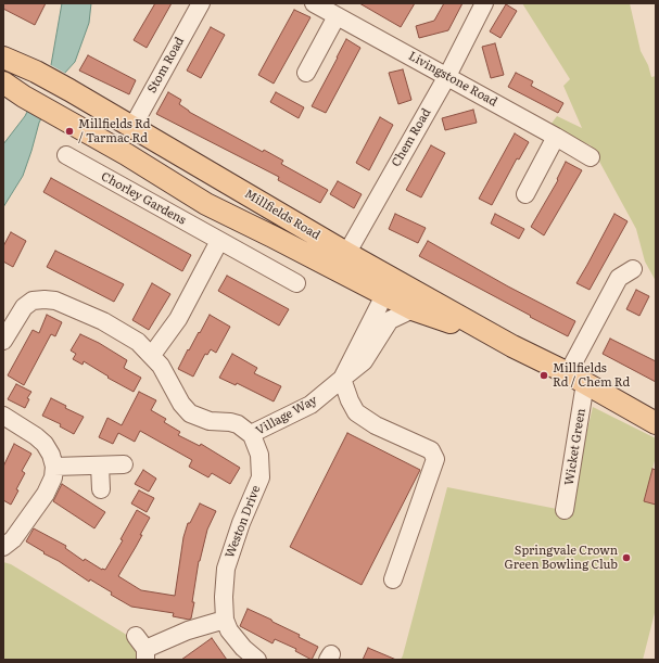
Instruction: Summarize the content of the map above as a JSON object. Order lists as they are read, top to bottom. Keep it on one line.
{"streets":{"main road":["Millfields Road"],"street":["Stom Road","Livingstone Road","Chem Road","Chorley Gardens","Village Way","Wicket Green","Weston Drive"]},"crossings":[["Stom Road","Millfields Road"],["Livingstone Road","Chem Road"],["Chem Road","Millfields Road"],["Millfields Road","Village Way"],["Millfields Road","Wicket Green"],["Village Way","Weston Drive"]],"places":["Millfields Rd / Tarmac Rd","Millfields Rd / Chem Rd","Springvale Crown Green Bowling Club"]}
